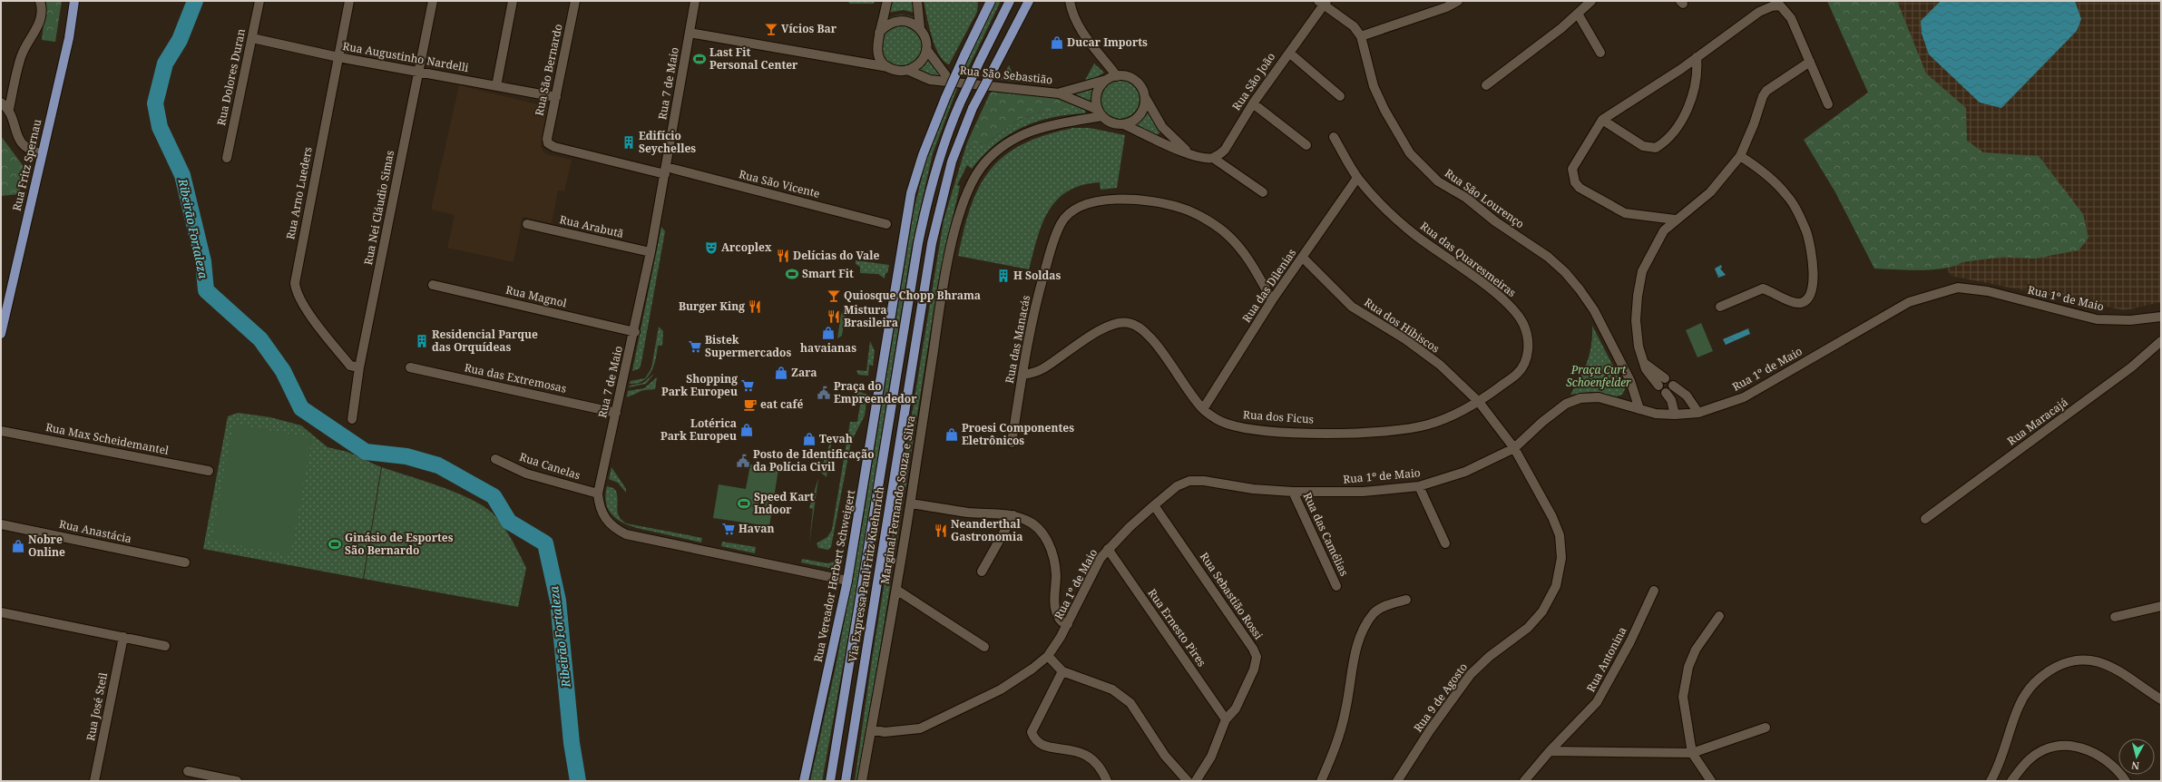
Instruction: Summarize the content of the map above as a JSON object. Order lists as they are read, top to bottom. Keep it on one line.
{"streets":{"main road":["Rua Fritz Spernau","Via Expressa Paul Fritz Kuehnrich","Rua Vereador Herbert Schweigert"],"street":["Rua Augustinho Nardelli","Rua São Bernardo","Rua São Sebastião","Rua Dolores Duran","Rua São João","Rua 7 de Maio","Rua São Vicente","Rua Arno Lueders","Rua São Lourenço","Rua Nei Cláudio Simas","Rua Arabutã","Rua das Quaresmeiras","Rua das Dilenias","Rua Magnol","Rua 1º de Maio","Rua dos Hibiscos","Rua das Manacás","Rua das Extremosas","Rua dos Ficus","Rua Maracajá","Rua Max Scheidemantel","Rua Canelas","Marginal Fernando Souza e Silva","Rua Anastácia","Rua das Camélias","Rua Sebastião Rossi","Rua Ernesto Pires","Rua Antonina","Rua 9 de Agosto","Rua José Steil"]},"crossings":[["Rua Augustinho Nardelli","Rua São Bernardo"],["Rua Augustinho Nardelli","Rua Dolores Duran"],["Rua Augustinho Nardelli","Rua Arno Lueders"],["Rua Augustinho Nardelli","Rua Nei Cláudio Simas"],["Rua São Bernardo","Rua São Vicente"],["Rua São Sebastião","Marginal Fernando Souza e Silva"],["Rua São João","Rua São Lourenço"],["Rua 7 de Maio","Rua São Vicente"],["Rua 7 de Maio","Rua Arabutã"],["Rua 7 de Maio","Rua Magnol"],["Rua 7 de Maio","Rua das Extremosas"],["Rua 7 de Maio","Rua Canelas"],["Rua 7 de Maio","Rua Vereador Herbert Schweigert"],["Rua Arno Lueders","Rua Nei Cláudio Simas"],["Rua São Lourenço","Rua 1º de Maio"],["Rua das Quaresmeiras","Rua das Dilenias"],["Rua das Quaresmeiras","Rua dos Hibiscos"],["Rua das Quaresmeiras","Rua dos Ficus"],["Rua das Dilenias","Rua dos Hibiscos"],["Rua das Dilenias","Rua das Manacás"],["Rua das Dilenias","Rua dos Ficus"],["Rua 1º de Maio","Rua dos Hibiscos"],["Rua 1º de Maio","Marginal Fernando Souza e Silva"],["Rua 1º de Maio","Rua das Camélias"],["Rua 1º de Maio","Rua Sebastião Rossi"],["Rua 1º de Maio","Rua Ernesto Pires"],["Rua 1º de Maio","Rua 9 de Agosto"],["Rua dos Hibiscos","Rua dos Ficus"],["Rua dos Hibiscos","Rua 9 de Agosto"],["Rua das Manacás","Rua dos Ficus"],["Rua Sebastião Rossi","Rua Ernesto Pires"]],"water":["Ribeirão Fortaleza"],"parks":["Praça Curt Schoenfelder"],"places":{"bar":["Vícios Bar","Quiosque Chopp Bhrama"],"shop":["Ducar Imports","havaianas","Zara","Lotérica Park Europeu","Proesi Componentes Eletrônicos","Tevah","Nobre Online"],"sports":["Last Fit Personal Center","Smart Fit","Speed Kart Indoor","Ginásio de Esportes São Bernardo"],"building":["Edifício Seychelles","H Soldas","Residencial Parque das Orquídeas"],"theatre":["Arcoplex"],"restaurant":["Delícias do Vale","Burger King","Mistura Brasileira","Neanderthal Gastronomia"],"supermarket":["Bistek Supermercados","Shopping Park Europeu","Havan"],"public building":["Praça do Empreendedor","Posto de Identificação da Polícia Civil"],"cafe":["eat café"]},"north":"bottom"}
